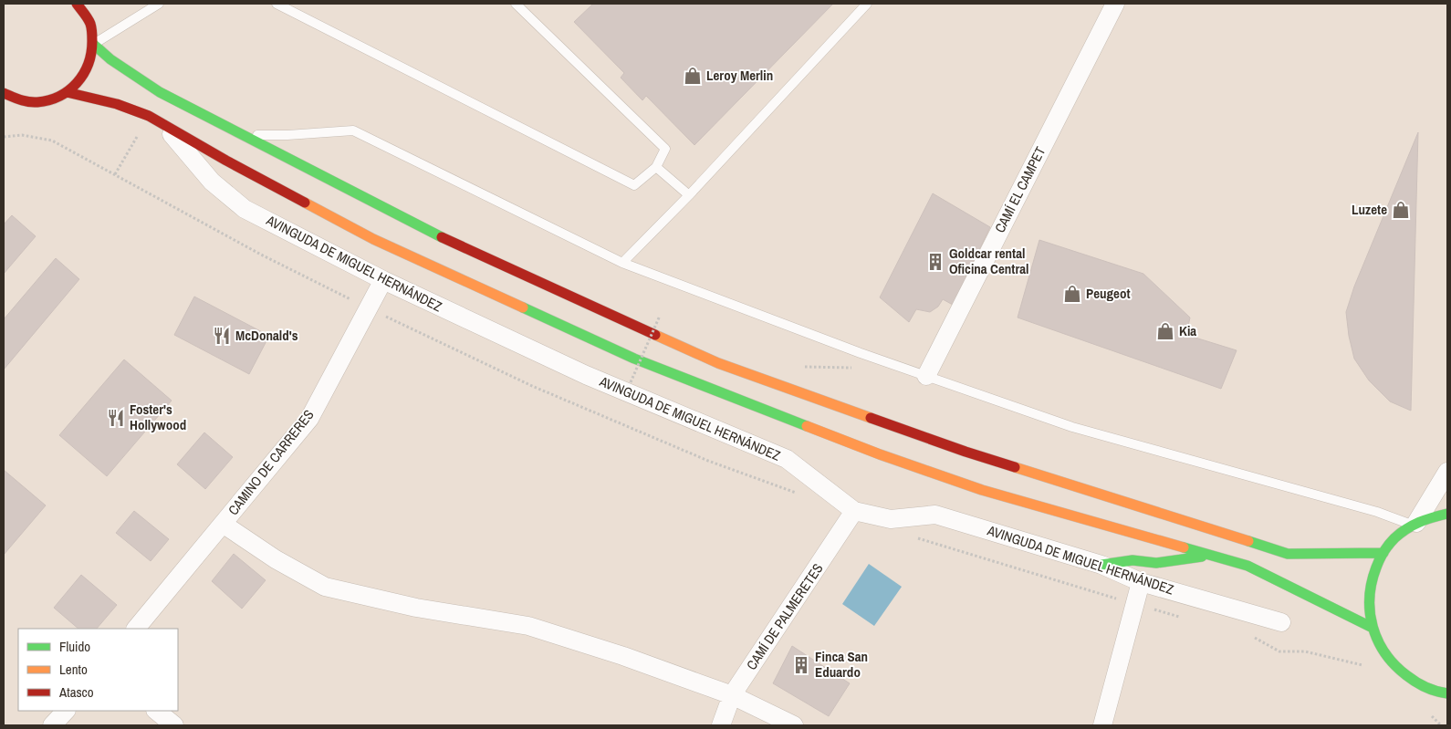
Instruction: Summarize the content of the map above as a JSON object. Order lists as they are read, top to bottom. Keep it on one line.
{"streets":{"street":["CAMÍ EL CAMPET","AVINGUDA DE MIGUEL HERNÁNDEZ","CAMINO DE CARRERES","CAMÍ DE PALMERETES"]},"crossings":[["AVINGUDA DE MIGUEL HERNÁNDEZ","CAMINO DE CARRERES"],["AVINGUDA DE MIGUEL HERNÁNDEZ","CAMÍ DE PALMERETES"]],"places":{"shop":["Leroy Merlin","Luzete","Peugeot","Kia"],"building":["Goldcar rental Oficina Central","Finca San Eduardo"],"restaurant":["McDonald's","Foster's Hollywood"]},"legend":["Fluido","Lento","Atasco"]}
